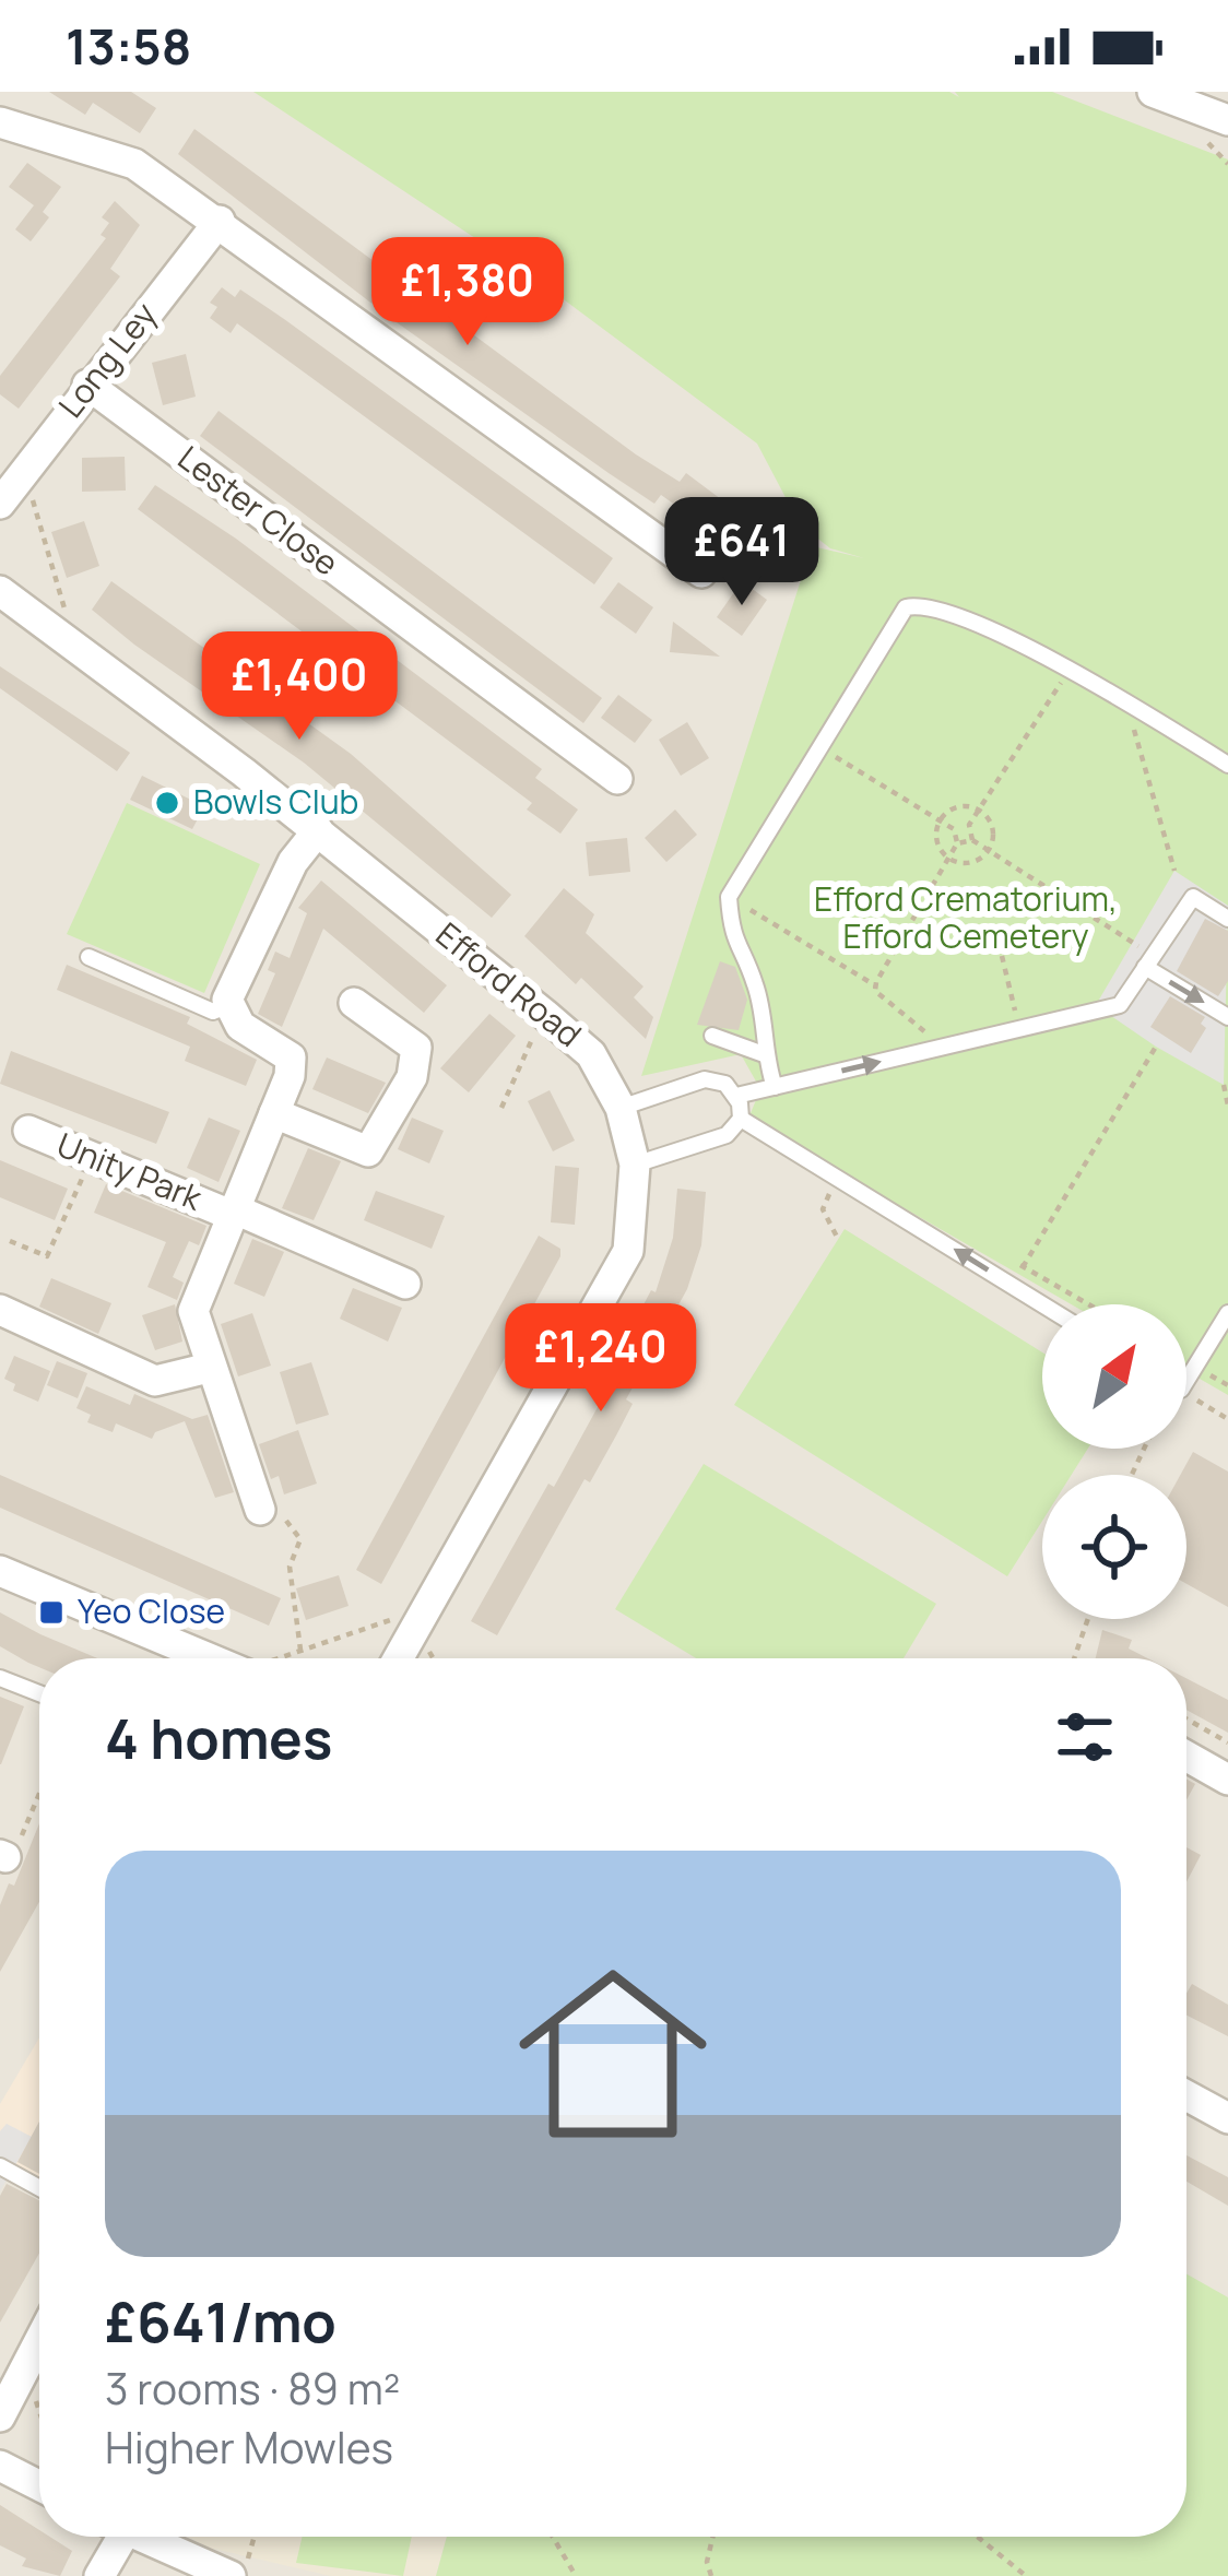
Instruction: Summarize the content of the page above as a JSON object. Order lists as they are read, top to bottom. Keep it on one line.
{"streets":{"street":["Long Ley","Lester Close","Efford Road","Unity Park"]},"crossings":[["Long Ley","Lester Close"]],"parks":["Efford Crematorium, Efford Cemetery"],"places":{"other":["Bowls Club"],"transit":["Yeo Close"]},"north":"top right","page":{"status":"13:58","price":["£1,380","£641","£1,400","£1,240"],"heading":"4 homes","list":[{"name":"£641/mo","note":"3 rooms · 89 m² · Higher Mowles"}]}}
